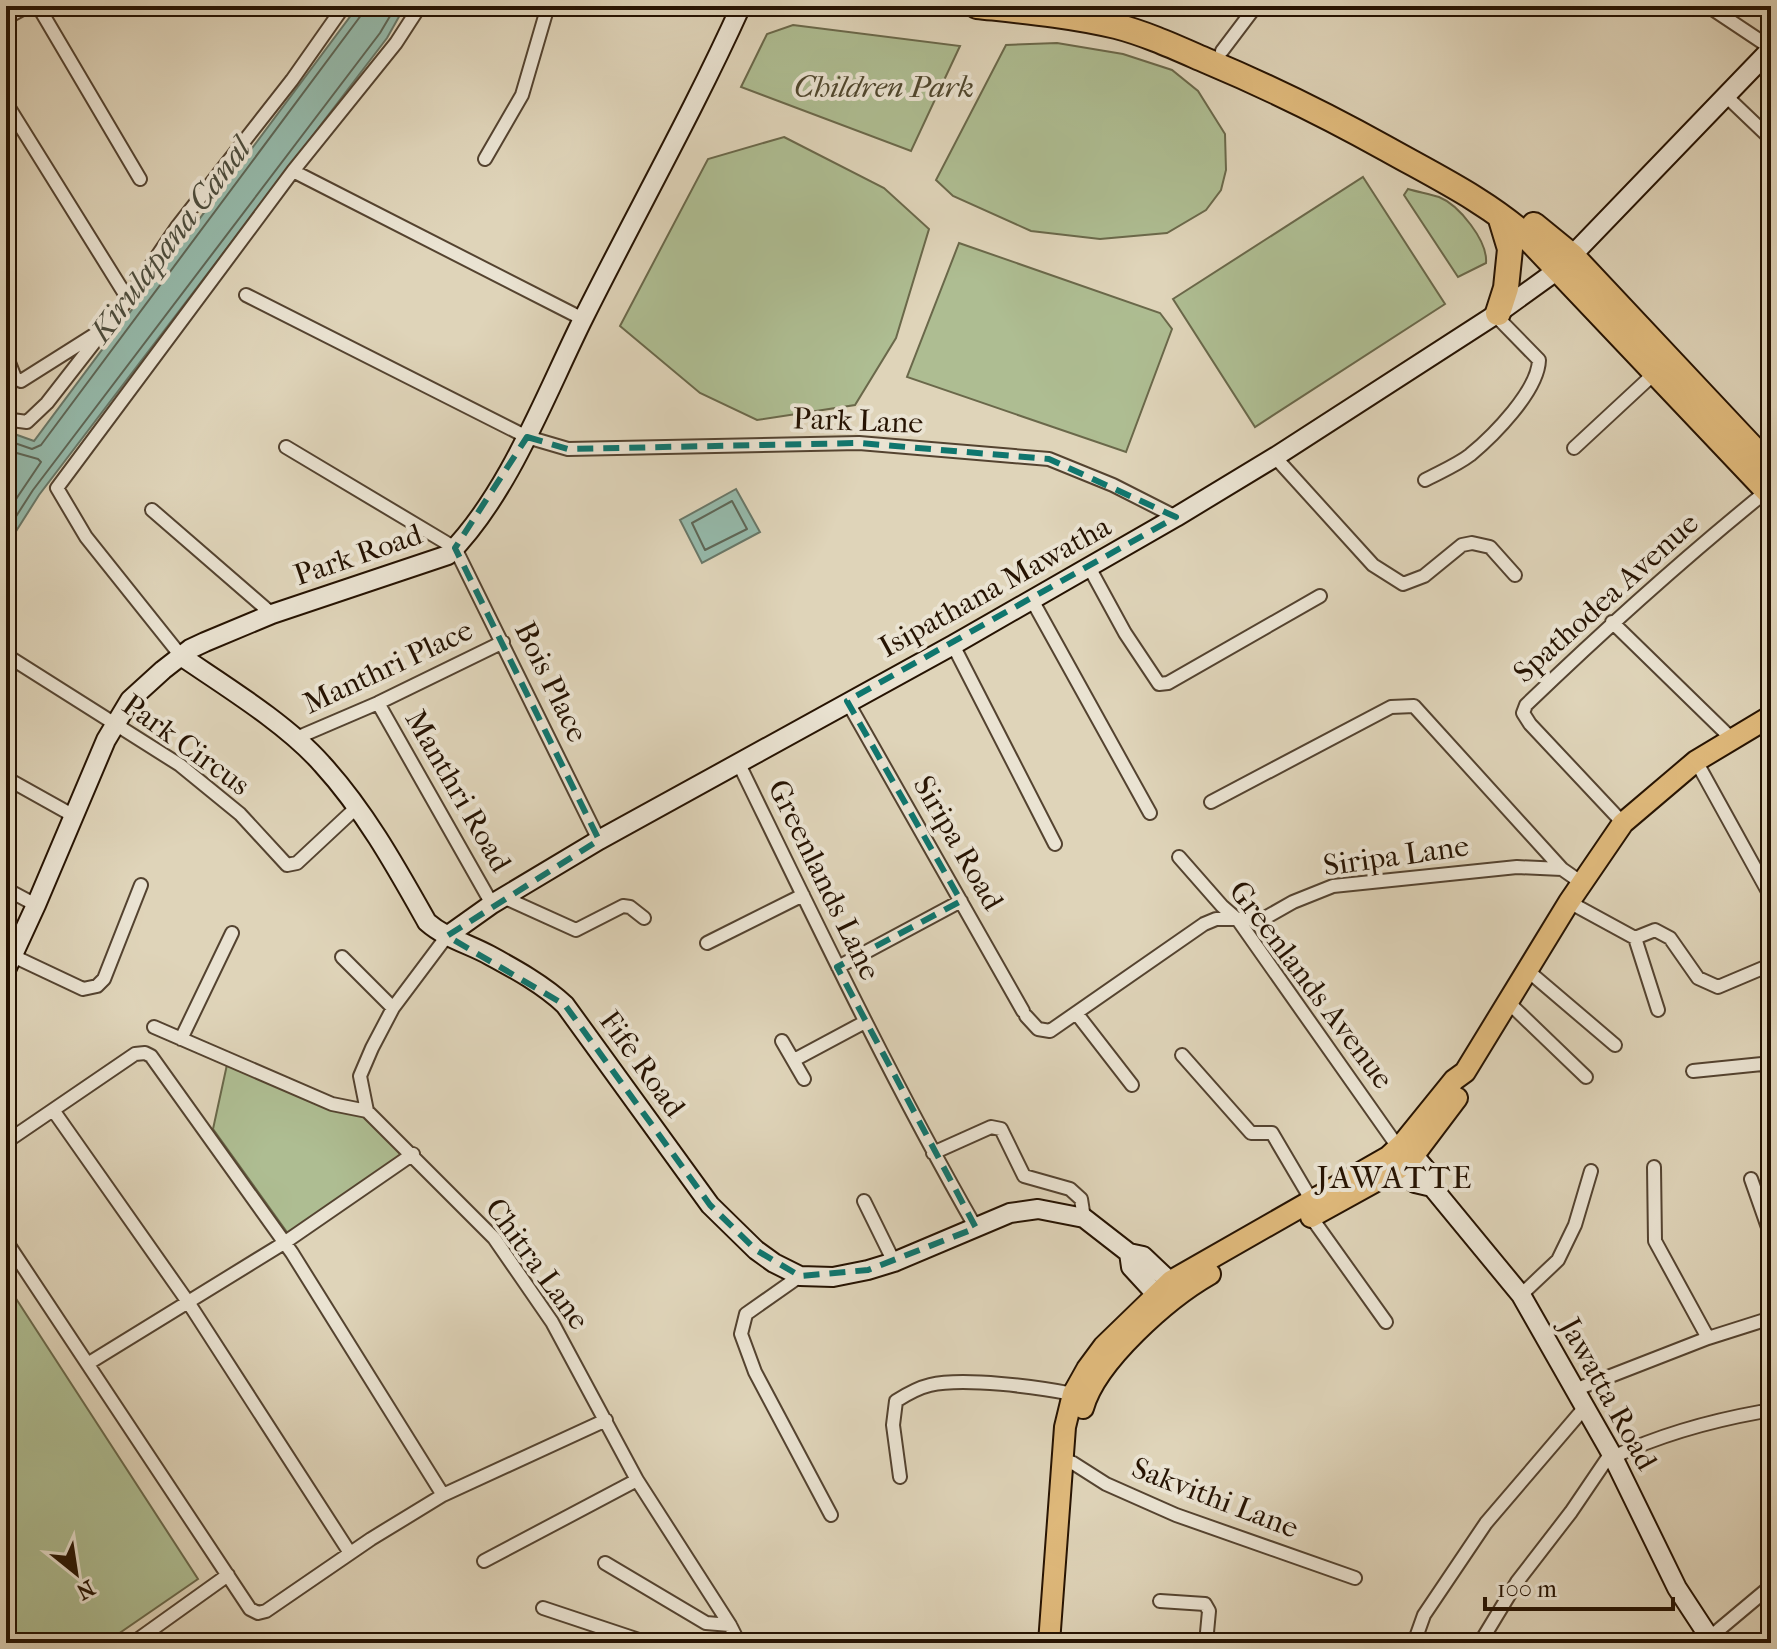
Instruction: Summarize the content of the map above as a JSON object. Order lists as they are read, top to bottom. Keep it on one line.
{"streets":{"main road":["Park Road","Isipathana Mawatha","Fife Road","Jawatta Road"],"street":["Park Lane","Spathodea Avenue","Manthri Place","Bois Place","Park Circus","Manthri Road","Siripa Road","Siripa Lane","Greenlands Lane","Greenlands Avenue","Chitra Lane","Sakvithi Lane"]},"crossings":[["Park Lane","Park Road"],["Park Lane","Isipathana Mawatha"],["Park Road","Bois Place"],["Park Road","Park Circus"],["Park Road","Fife Road"],["Isipathana Mawatha","Bois Place"],["Isipathana Mawatha","Manthri Road"],["Isipathana Mawatha","Siripa Road"],["Isipathana Mawatha","Greenlands Lane"],["Isipathana Mawatha","Fife Road"],["Manthri Place","Bois Place"],["Manthri Place","Manthri Road"],["Manthri Place","Fife Road"],["Park Circus","Fife Road"],["Siripa Road","Siripa Lane"],["Siripa Lane","Greenlands Avenue"],["Greenlands Avenue","Jawatta Road"]],"districts":["JAWATTE"],"water":["Kirulapana Canal"],"parks":["Children Park"],"scale_bar":"100 m","north":"bottom right"}
